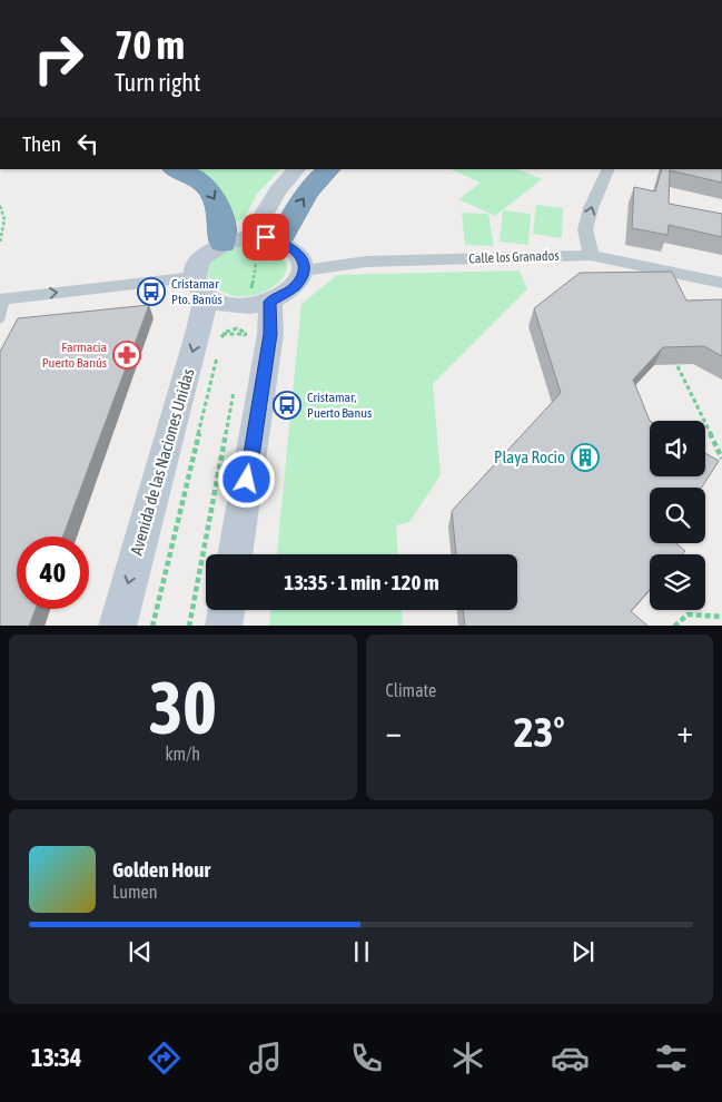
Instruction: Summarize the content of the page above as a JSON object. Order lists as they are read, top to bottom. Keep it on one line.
{"streets":{"street":["Calle los Granados","Avenida de las Naciones Unidas"]},"crossings":[["Calle los Granados","Avenida de las Naciones Unidas"]],"places":{"bus stop":["Cristamar Pto. Banús","Cristamar, Puerto Banus"],"pharmacy":["Farmacia Puerto Banús"],"building":["Playa Rocio"]},"page":{"turn":["70 m","Turn right"],"then":"Then","limit":"40","trip":"13:35 · 1 min · 120 m","tile":[["30","km/h"],"Climate"],"heat":["−","23°","+"],"song":["Golden Hour","Lumen"],"tabs":"13:34"}}
